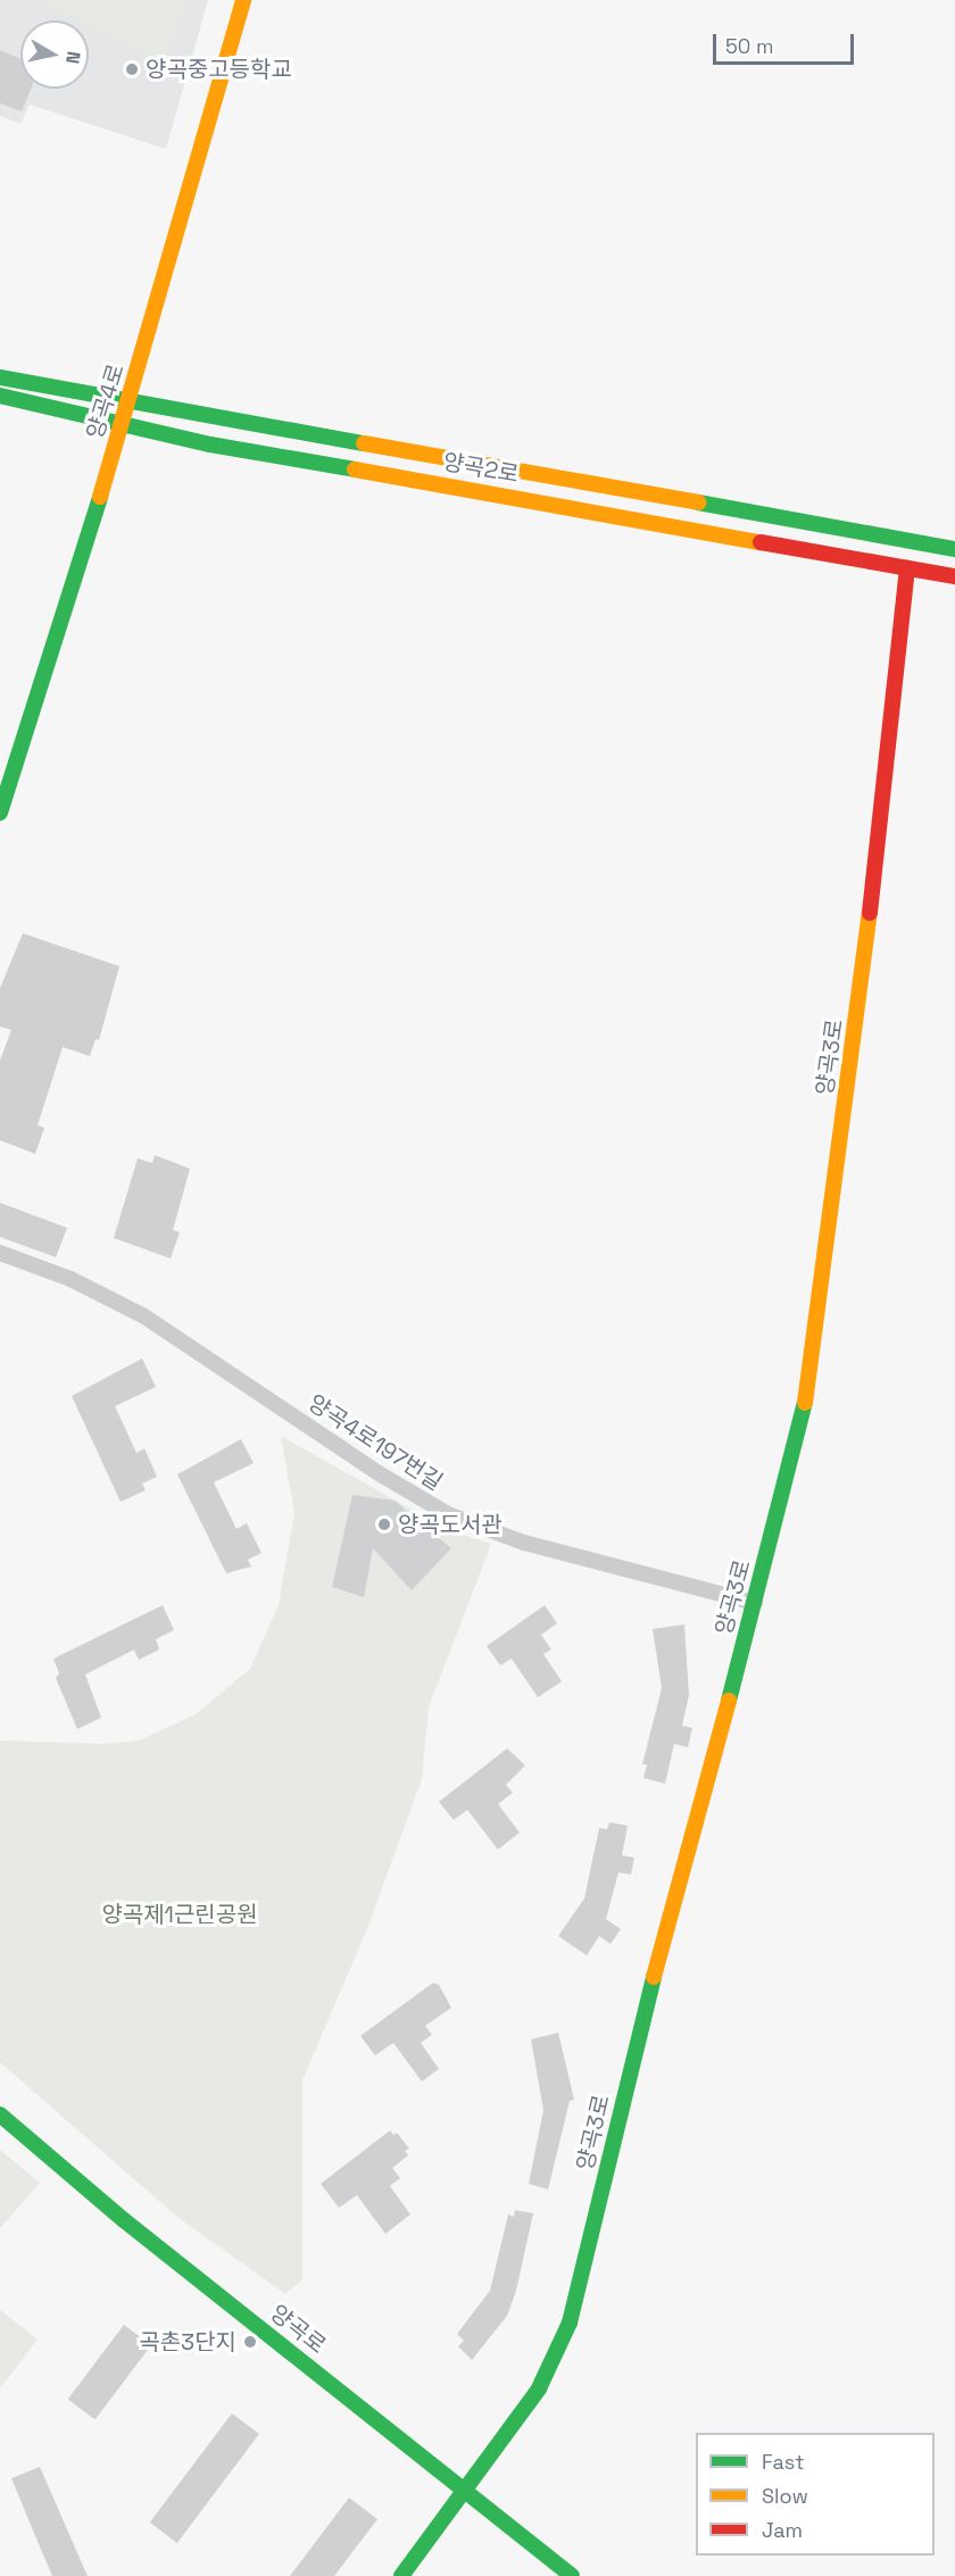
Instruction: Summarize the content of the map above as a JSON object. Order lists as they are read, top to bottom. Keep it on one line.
{"streets":{"street":["양곡4로","양곡2로","양곡3로","양곡4로197번길","양곡로"]},"crossings":[["양곡4로","양곡2로"],["양곡2로","양곡3로"],["양곡3로","양곡4로197번길"],["양곡3로","양곡로"]],"parks":["양곡제1근린공원"],"places":["양곡중고등학교","양곡도서관","곡촌3단지"],"legend":["Fast","Slow","Jam"],"scale_bar":"50 m","north":"right"}
